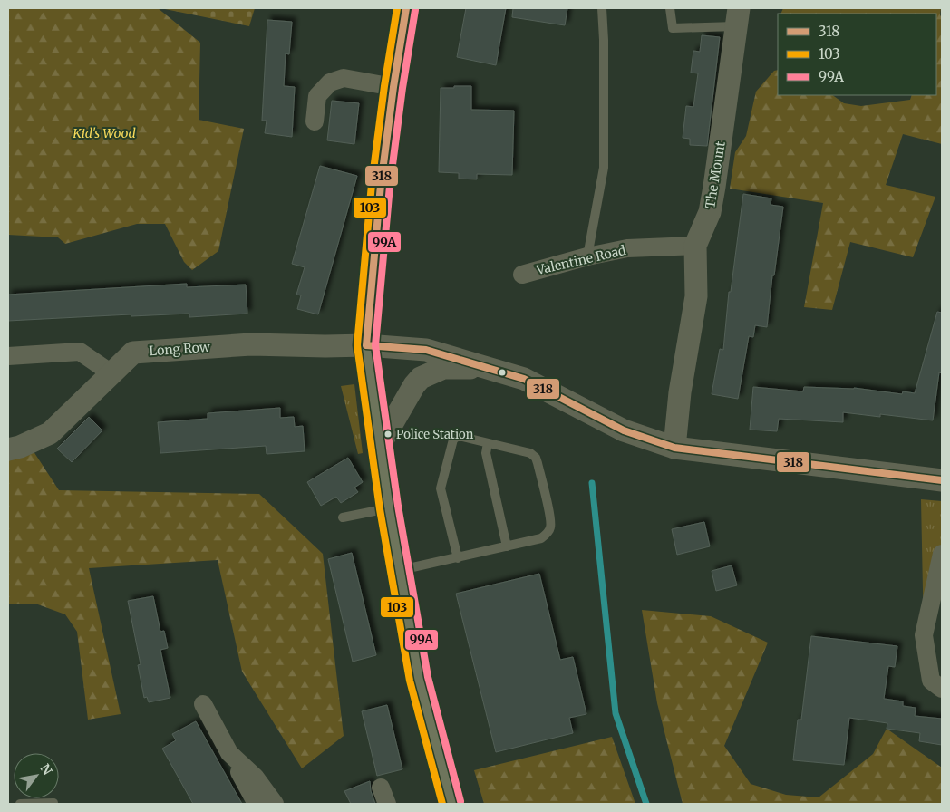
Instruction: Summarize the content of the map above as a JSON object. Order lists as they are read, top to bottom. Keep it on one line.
{"streets":{"street":["The Mount","Valentine Road","Long Row"]},"crossings":[["The Mount","Valentine Road"]],"parks":["Kid's Wood"],"places":["Police Station"],"lines":["transit line 318","transit line 103","transit line 99A"],"legend":["318","103","99A"],"north":"top right"}
